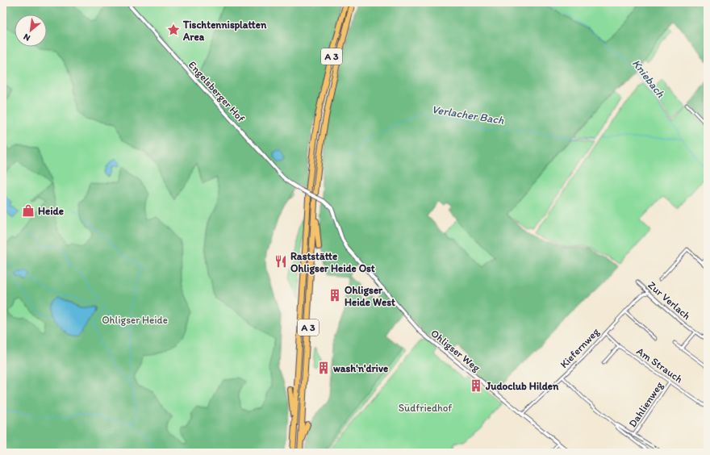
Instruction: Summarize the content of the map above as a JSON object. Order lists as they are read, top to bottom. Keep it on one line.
{"streets":{"highway":["A 3"],"street":["Engelsberger Hof","Zur Verlach","Kiefernweg","Ohligser Weg","Am Strauch","Dahlienweg"]},"crossings":[["Engelsberger Hof","Ohligser Weg"],["Zur Verlach","Kiefernweg"],["Kiefernweg","Ohligser Weg"],["Kiefernweg","Am Strauch"],["Am Strauch","Dahlienweg"]],"water":["Kniebach","Verlacher Bach"],"parks":["Ohligser Heide","Südfriedhof"],"places":{"place":["Tischtennisplatten Area"],"shop":["Heide"],"restaurant":["Raststätte Ohligser Heide Ost"],"building":["Ohligser Heide West","wash'n'drive","Judoclub Hilden"]},"north":"bottom left"}
